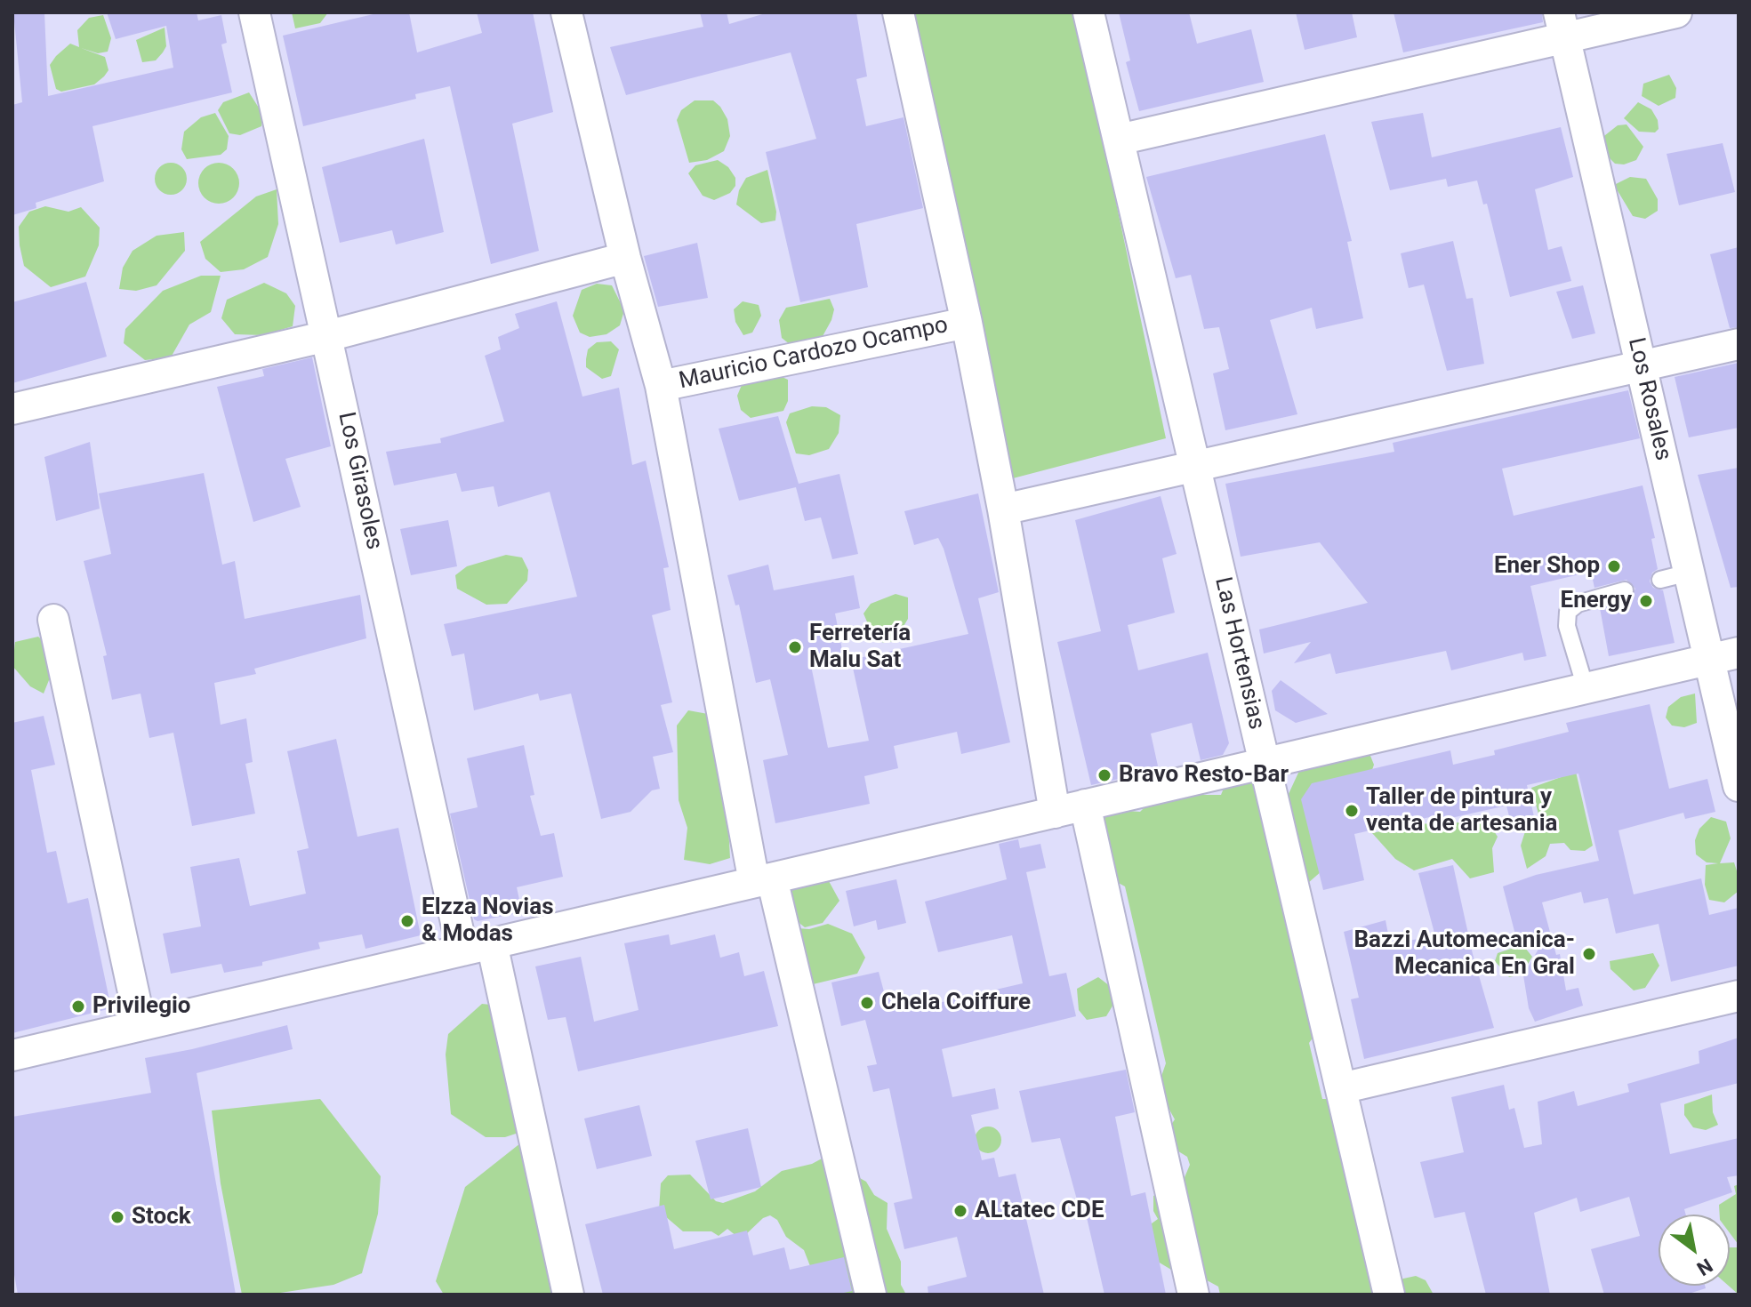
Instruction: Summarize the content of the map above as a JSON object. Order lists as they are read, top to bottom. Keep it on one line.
{"streets":{"street":["Mauricio Cardozo Ocampo","Los Rosales","Los Girasoles","Las Hortensias"]},"places":["Ener Shop","Energy","Ferretería Malu Sat","Bravo Resto-Bar","Taller de pintura y venta de artesania","Elzza Novias & Modas","Bazzi Automecanica- Mecanica En Gral","Chela Coiffure","Privilegio","ALtatec CDE","Stock"],"north":"bottom right"}
